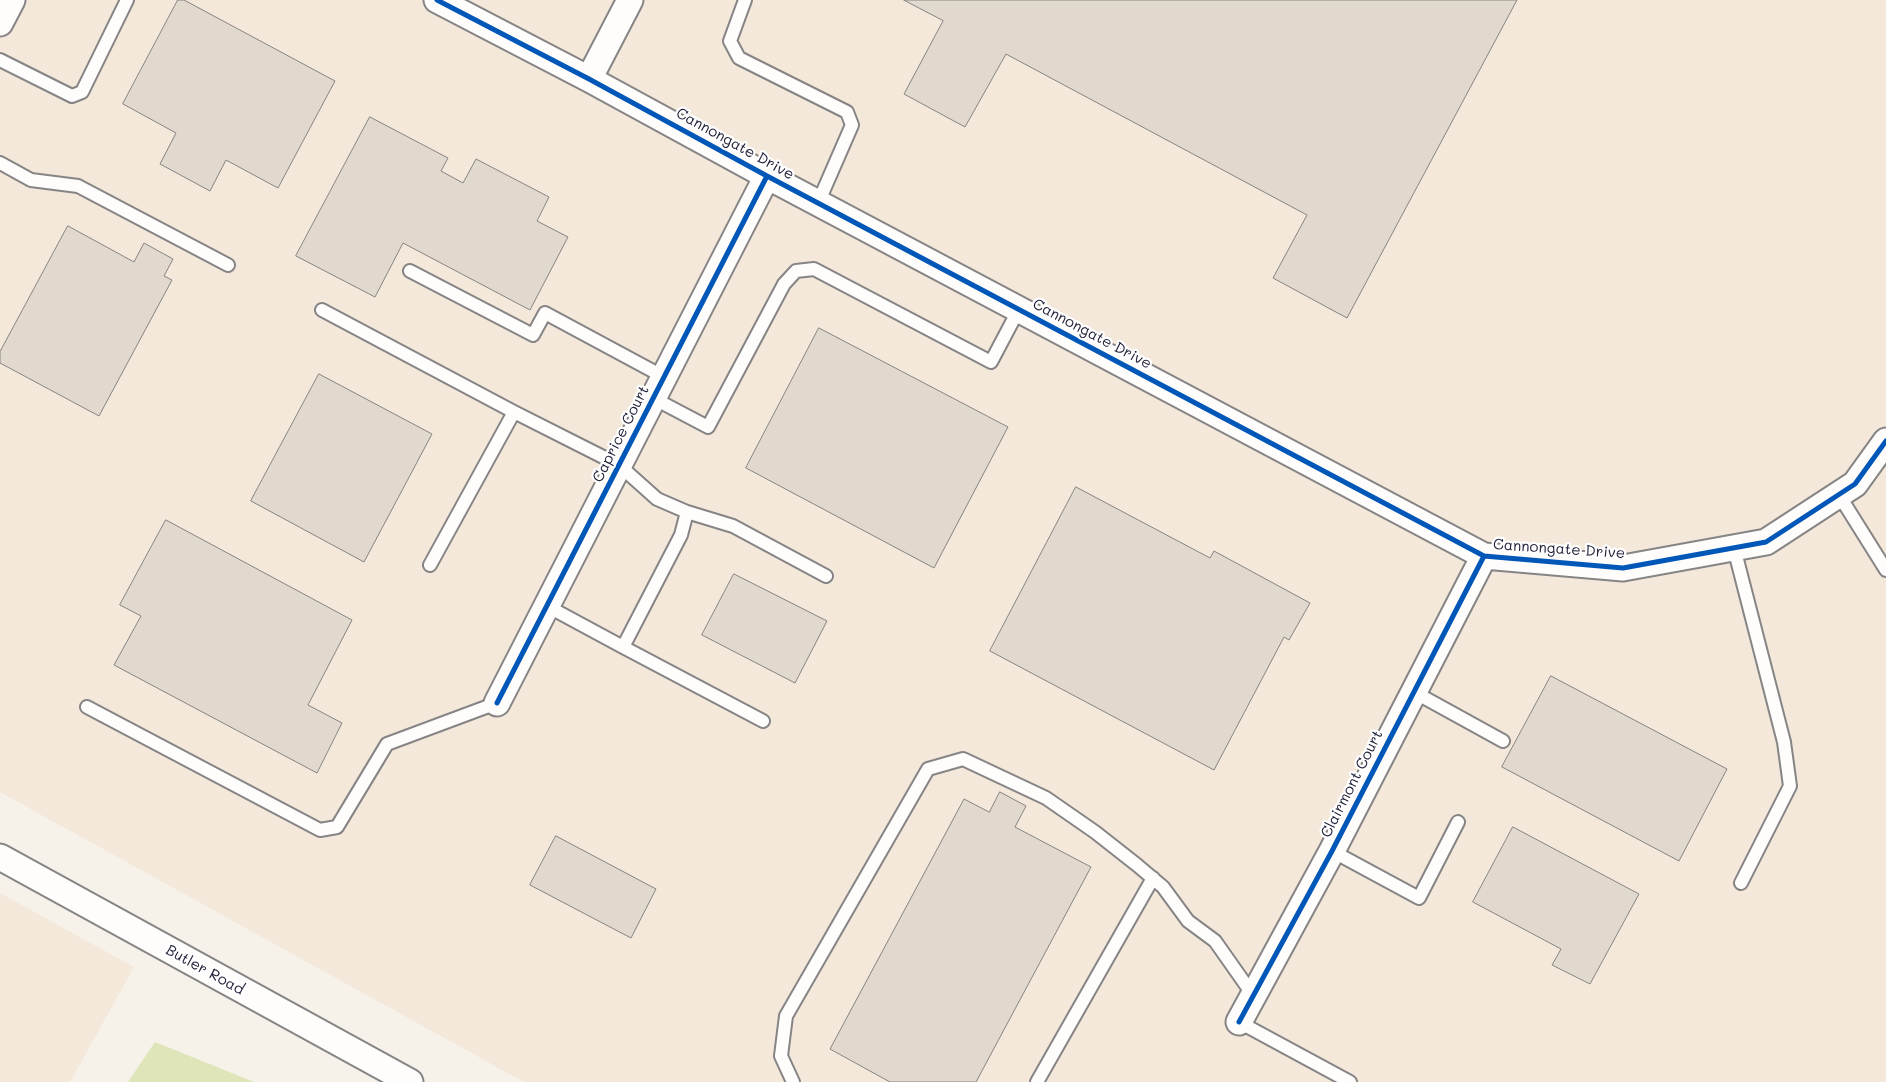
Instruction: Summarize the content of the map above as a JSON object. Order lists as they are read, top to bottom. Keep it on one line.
{"streets":{"street":["Cannongate Drive","Caprice Court","Clairmont Court","Butler Road"]},"crossings":[["Cannongate Drive","Caprice Court"],["Cannongate Drive","Clairmont Court"]]}
